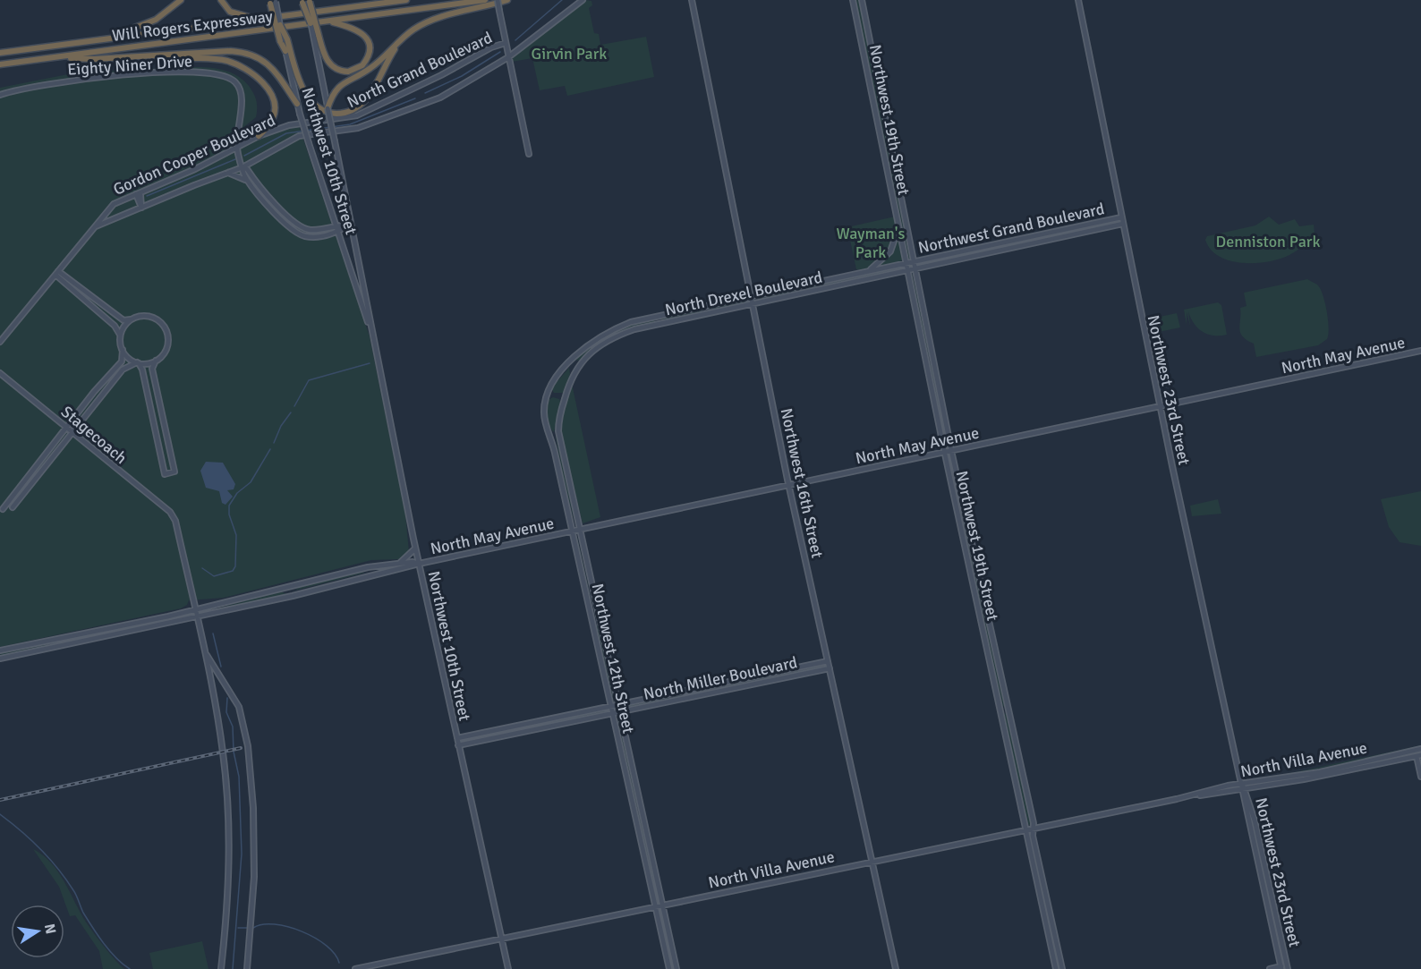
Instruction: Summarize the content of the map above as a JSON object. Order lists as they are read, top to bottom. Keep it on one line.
{"streets":{"highway":["Will Rogers Expressway"],"street":["Eighty Niner Drive","North Grand Boulevard","Northwest 19th Street","Gordon Cooper Boulevard","Northwest 10th Street","Northwest Grand Boulevard","North Drexel Boulevard","North May Avenue","Northwest 23rd Street","Stagecoach","Northwest 16th Street","Northwest 12th Street","North Miller Boulevard","North Villa Avenue"]},"crossings":[["Eighty Niner Drive","Gordon Cooper Boulevard"],["Eighty Niner Drive","Northwest 10th Street"],["North Grand Boulevard","Gordon Cooper Boulevard"],["Northwest 19th Street","Northwest Grand Boulevard"],["Northwest 19th Street","North Drexel Boulevard"],["Northwest 19th Street","North May Avenue"],["Northwest 19th Street","North Villa Avenue"],["Northwest 10th Street","North May Avenue"],["Northwest 10th Street","North Miller Boulevard"],["Northwest 10th Street","North Villa Avenue"],["Northwest Grand Boulevard","Northwest 23rd Street"],["Northwest Grand Boulevard","Northwest 16th Street"],["Northwest Grand Boulevard","Northwest 12th Street"],["North Drexel Boulevard","Northwest 23rd Street"],["North Drexel Boulevard","Northwest 16th Street"],["North Drexel Boulevard","Northwest 12th Street"],["North May Avenue","Northwest 23rd Street"],["North May Avenue","Stagecoach"],["North May Avenue","Northwest 16th Street"],["North May Avenue","Northwest 12th Street"],["Northwest 23rd Street","North Villa Avenue"],["Northwest 16th Street","North Miller Boulevard"],["Northwest 16th Street","North Villa Avenue"],["Northwest 12th Street","North Miller Boulevard"],["Northwest 12th Street","North Villa Avenue"]],"parks":["Girvin Park","Wayman's Park","Denniston Park"],"north":"right"}
